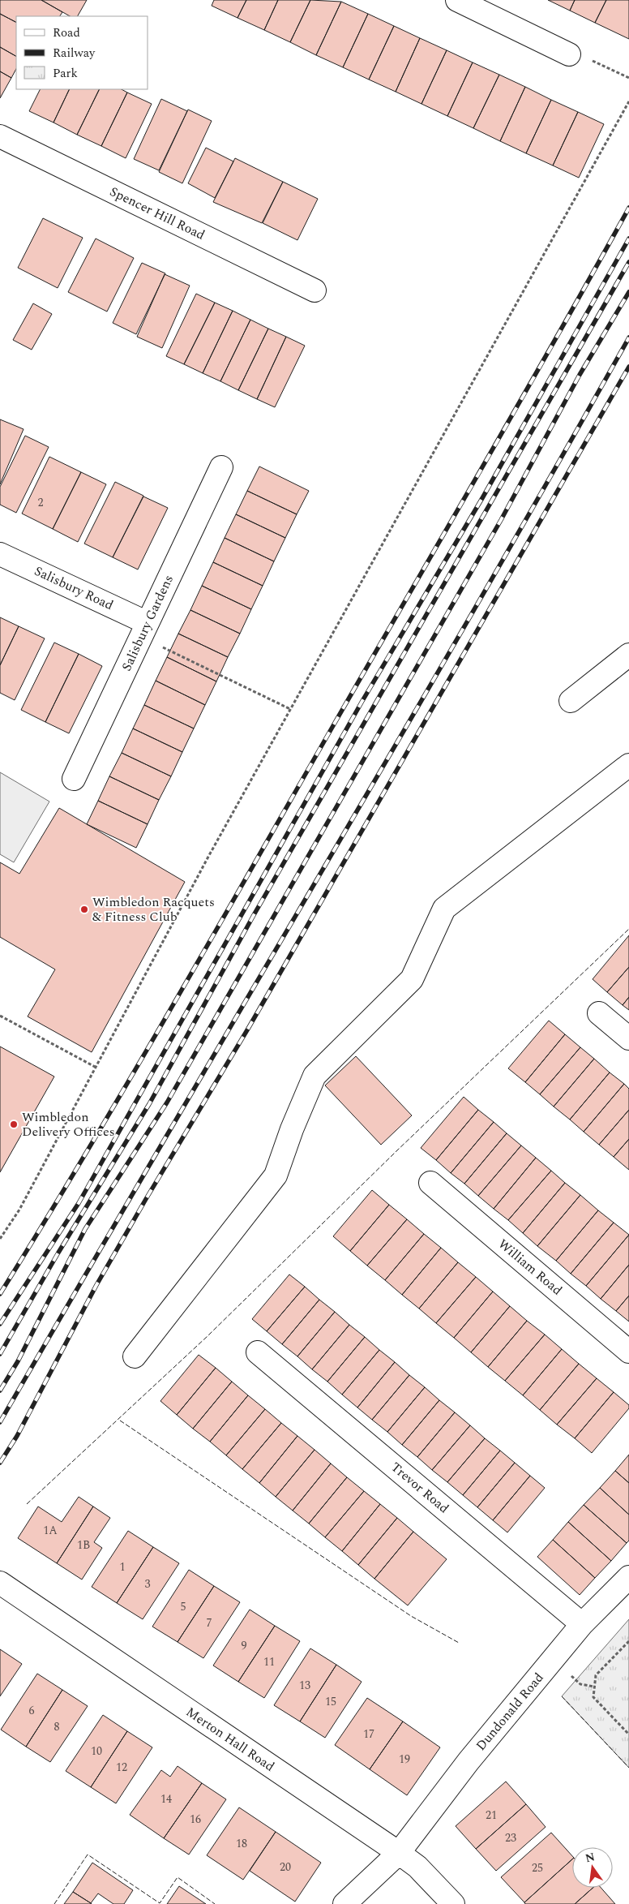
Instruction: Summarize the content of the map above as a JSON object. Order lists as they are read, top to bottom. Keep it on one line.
{"streets":{"street":["Spencer Hill Road","Salisbury Road","Salisbury Gardens","William Road","Trevor Road","Dundonald Road","Merton Hall Road"]},"crossings":[["Salisbury Road","Salisbury Gardens"],["Trevor Road","Dundonald Road"],["Dundonald Road","Merton Hall Road"]],"places":["Wimbledon Racquets & Fitness Club","Wimbledon Delivery Offices"],"house_numbers":["2","1A","1B","1","3","5","7","9","11","13","15","6","8","17","10","19","12","14","21","16","23","18","20","25"],"legend":["Road","Railway","Park"],"north":"top"}
